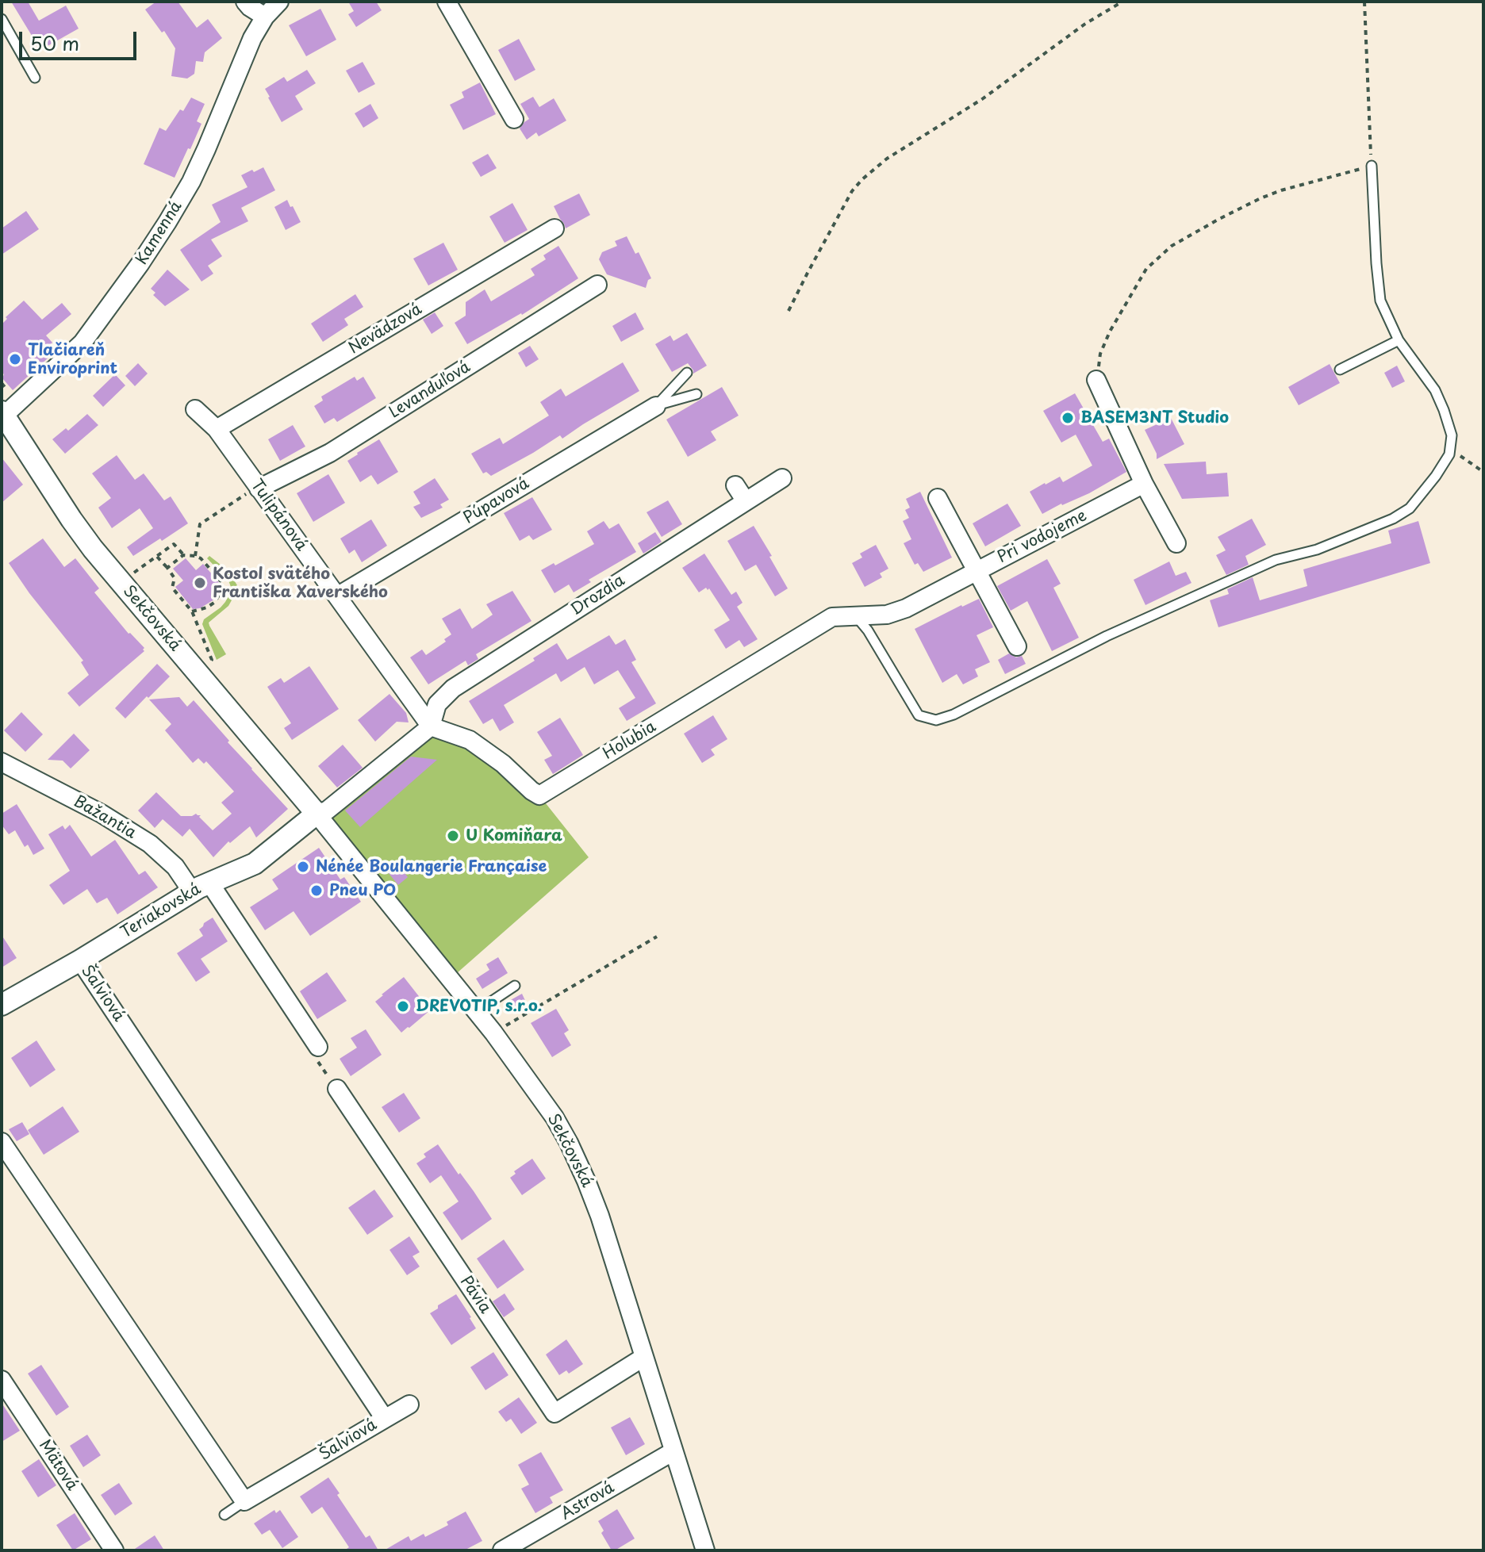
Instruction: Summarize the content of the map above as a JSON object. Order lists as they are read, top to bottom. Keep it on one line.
{"streets":{"street":["Kamenná","Nevädzová","Levanduľová","Púpavová","Tulipánová","Pri vodojeme","Drozdia","Sekčovská","Holubia","Bažantia","Teriakovská","Šalviová","Pávia","Mätová","Astrová"]},"crossings":[["Kamenná","Sekčovská"],["Nevädzová","Tulipánová"],["Levanduľová","Tulipánová"],["Púpavová","Tulipánová"],["Tulipánová","Drozdia"],["Tulipánová","Holubia"],["Pri vodojeme","Holubia"],["Drozdia","Holubia"],["Sekčovská","Teriakovská"],["Sekčovská","Pávia"],["Sekčovská","Astrová"],["Bažantia","Teriakovská"],["Teriakovská","Šalviová"]],"places":["Tlačiareň Enviroprint","BASEM3NT Studio","Kostol svätého Františka Xaverského","U Komiňara","Nénée Boulangerie Française","Pneu PO","DREVOTIP, s.r.o."],"scale_bar":"50 m"}
